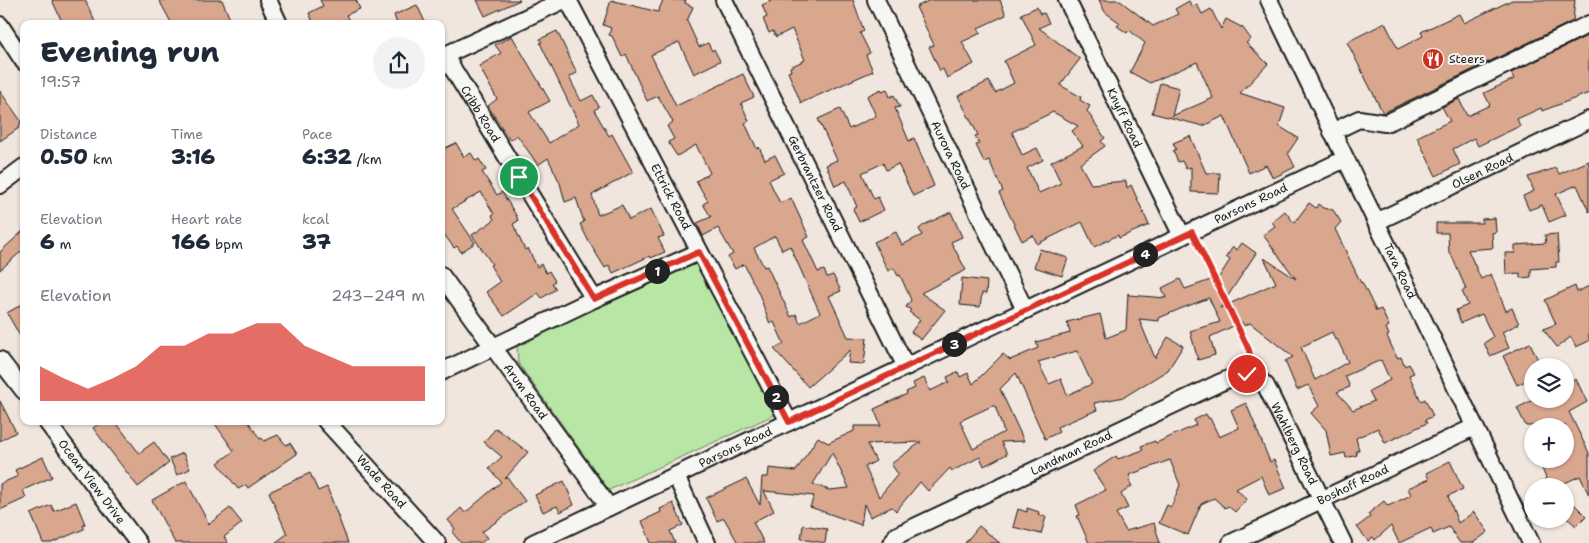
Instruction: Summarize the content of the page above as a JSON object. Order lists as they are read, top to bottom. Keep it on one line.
{"streets":{"street":["Cribb Road","Knyff Road","Aurora Road","Olsen Road","Gerbrantzer Road","Ettrick Road","Parsons Road","Tara Road","Arum Road","Wahlberg Road","Landman Road","Ocean View Drive","Wade Road","Boshoff Road"]},"crossings":[["Knyff Road","Parsons Road"],["Aurora Road","Parsons Road"],["Olsen Road","Tara Road"],["Gerbrantzer Road","Parsons Road"],["Ettrick Road","Parsons Road"],["Parsons Road","Tara Road"],["Parsons Road","Arum Road"],["Tara Road","Boshoff Road"],["Wahlberg Road","Landman Road"],["Wahlberg Road","Boshoff Road"]],"places":{"restaurant":["Steers"]},"page":{"heading":["Evening run","19:57"],"stats":[["Distance","0.50 km"],["Time","3:16"],["Pace","6:32 /km"],["Elevation","6 m"],["Heart rate","166 bpm"],["kcal","37"]],"pins":["4","1","3","2"],"chart":["Elevation","243–249 m"],"map_buttons":["+","−"]}}
